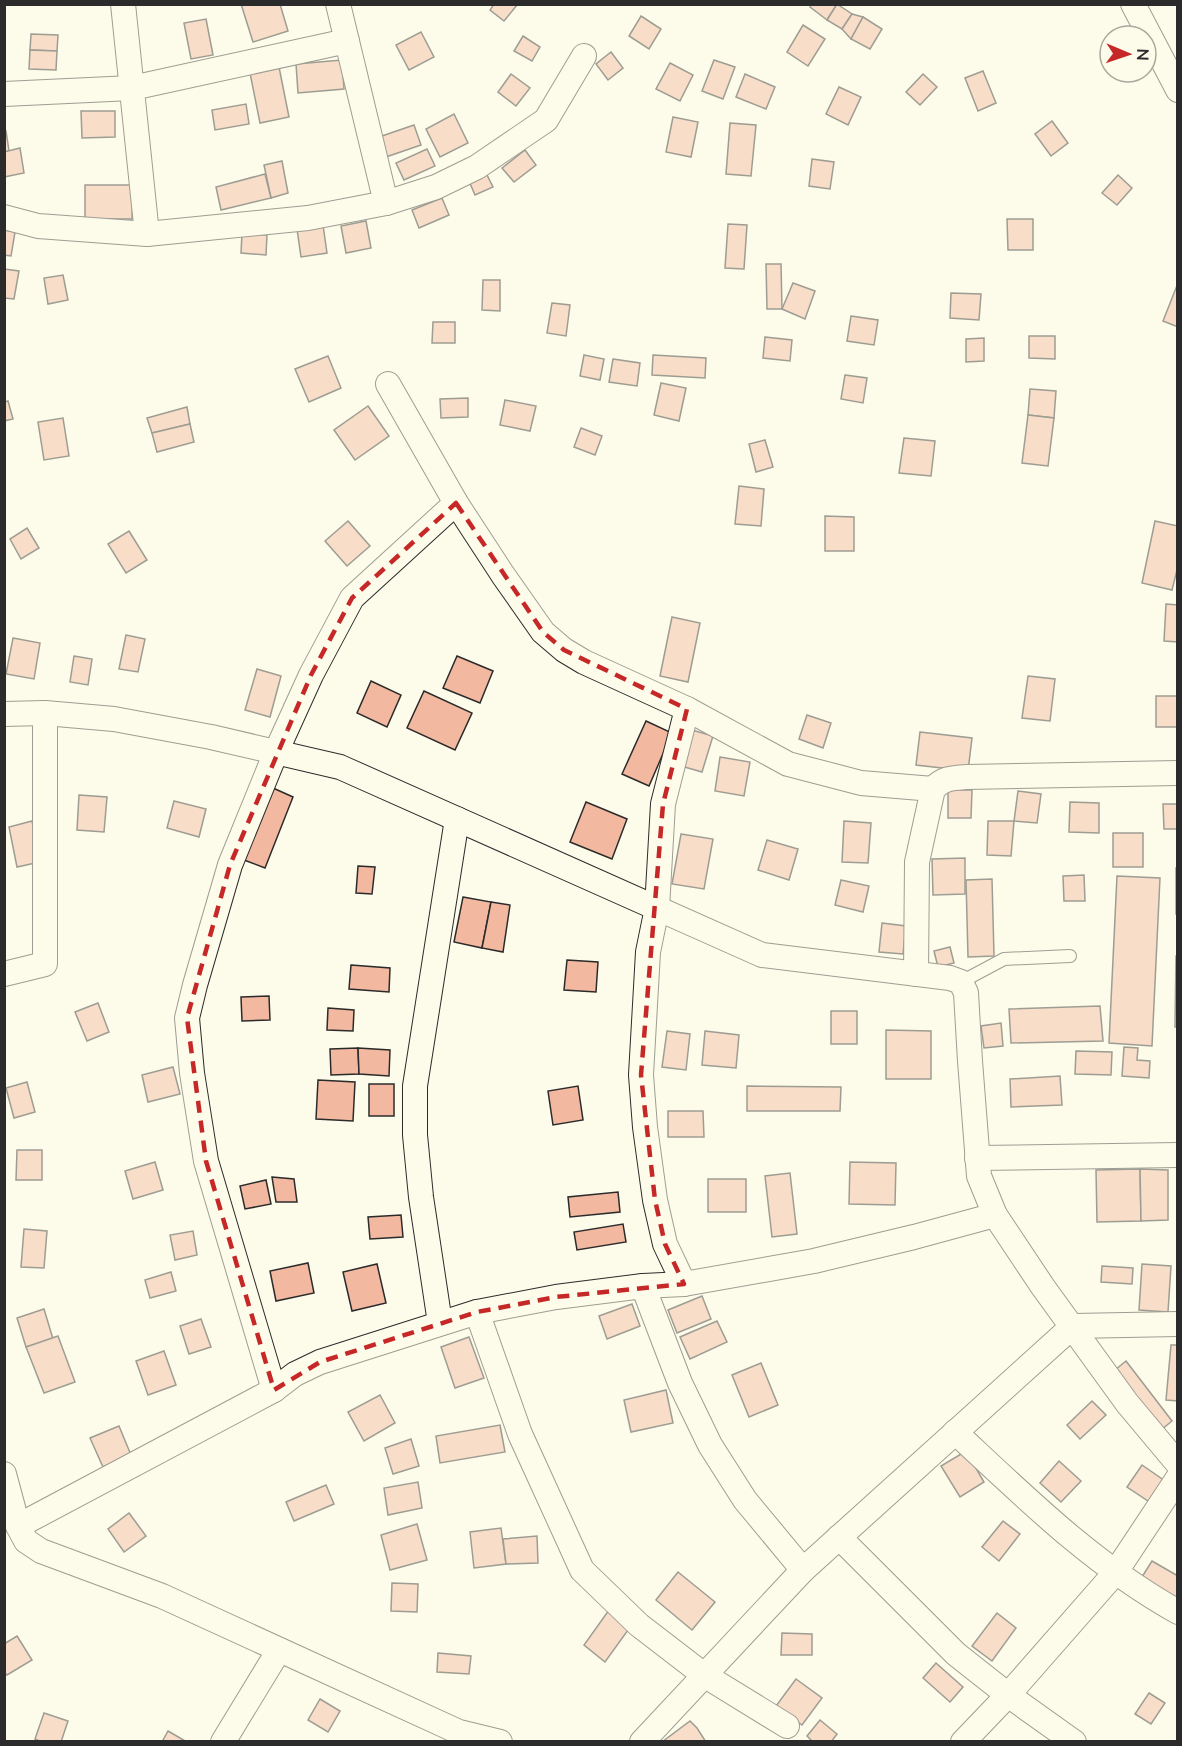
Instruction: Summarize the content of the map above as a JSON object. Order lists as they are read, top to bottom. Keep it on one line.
{"north":"right"}
